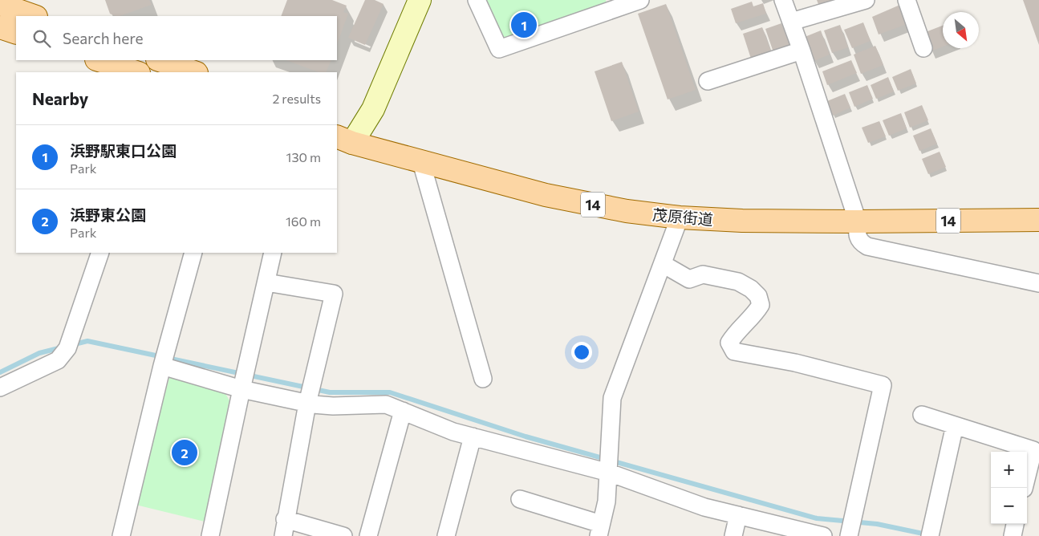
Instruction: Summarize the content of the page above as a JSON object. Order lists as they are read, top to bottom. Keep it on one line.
{"streets":{"main road":["14","茂原街道"]},"north":"bottom right","page":{"pins":["1","2"],"search":"Search here","heading":["Nearby","2 results"],"list":[{"mark":"1","name":"浜野駅東口公園","note":"Park","value":"130 m"},{"mark":"2","name":"浜野東公園","note":"Park","value":"160 m"}],"map_buttons":["+","−"]}}
